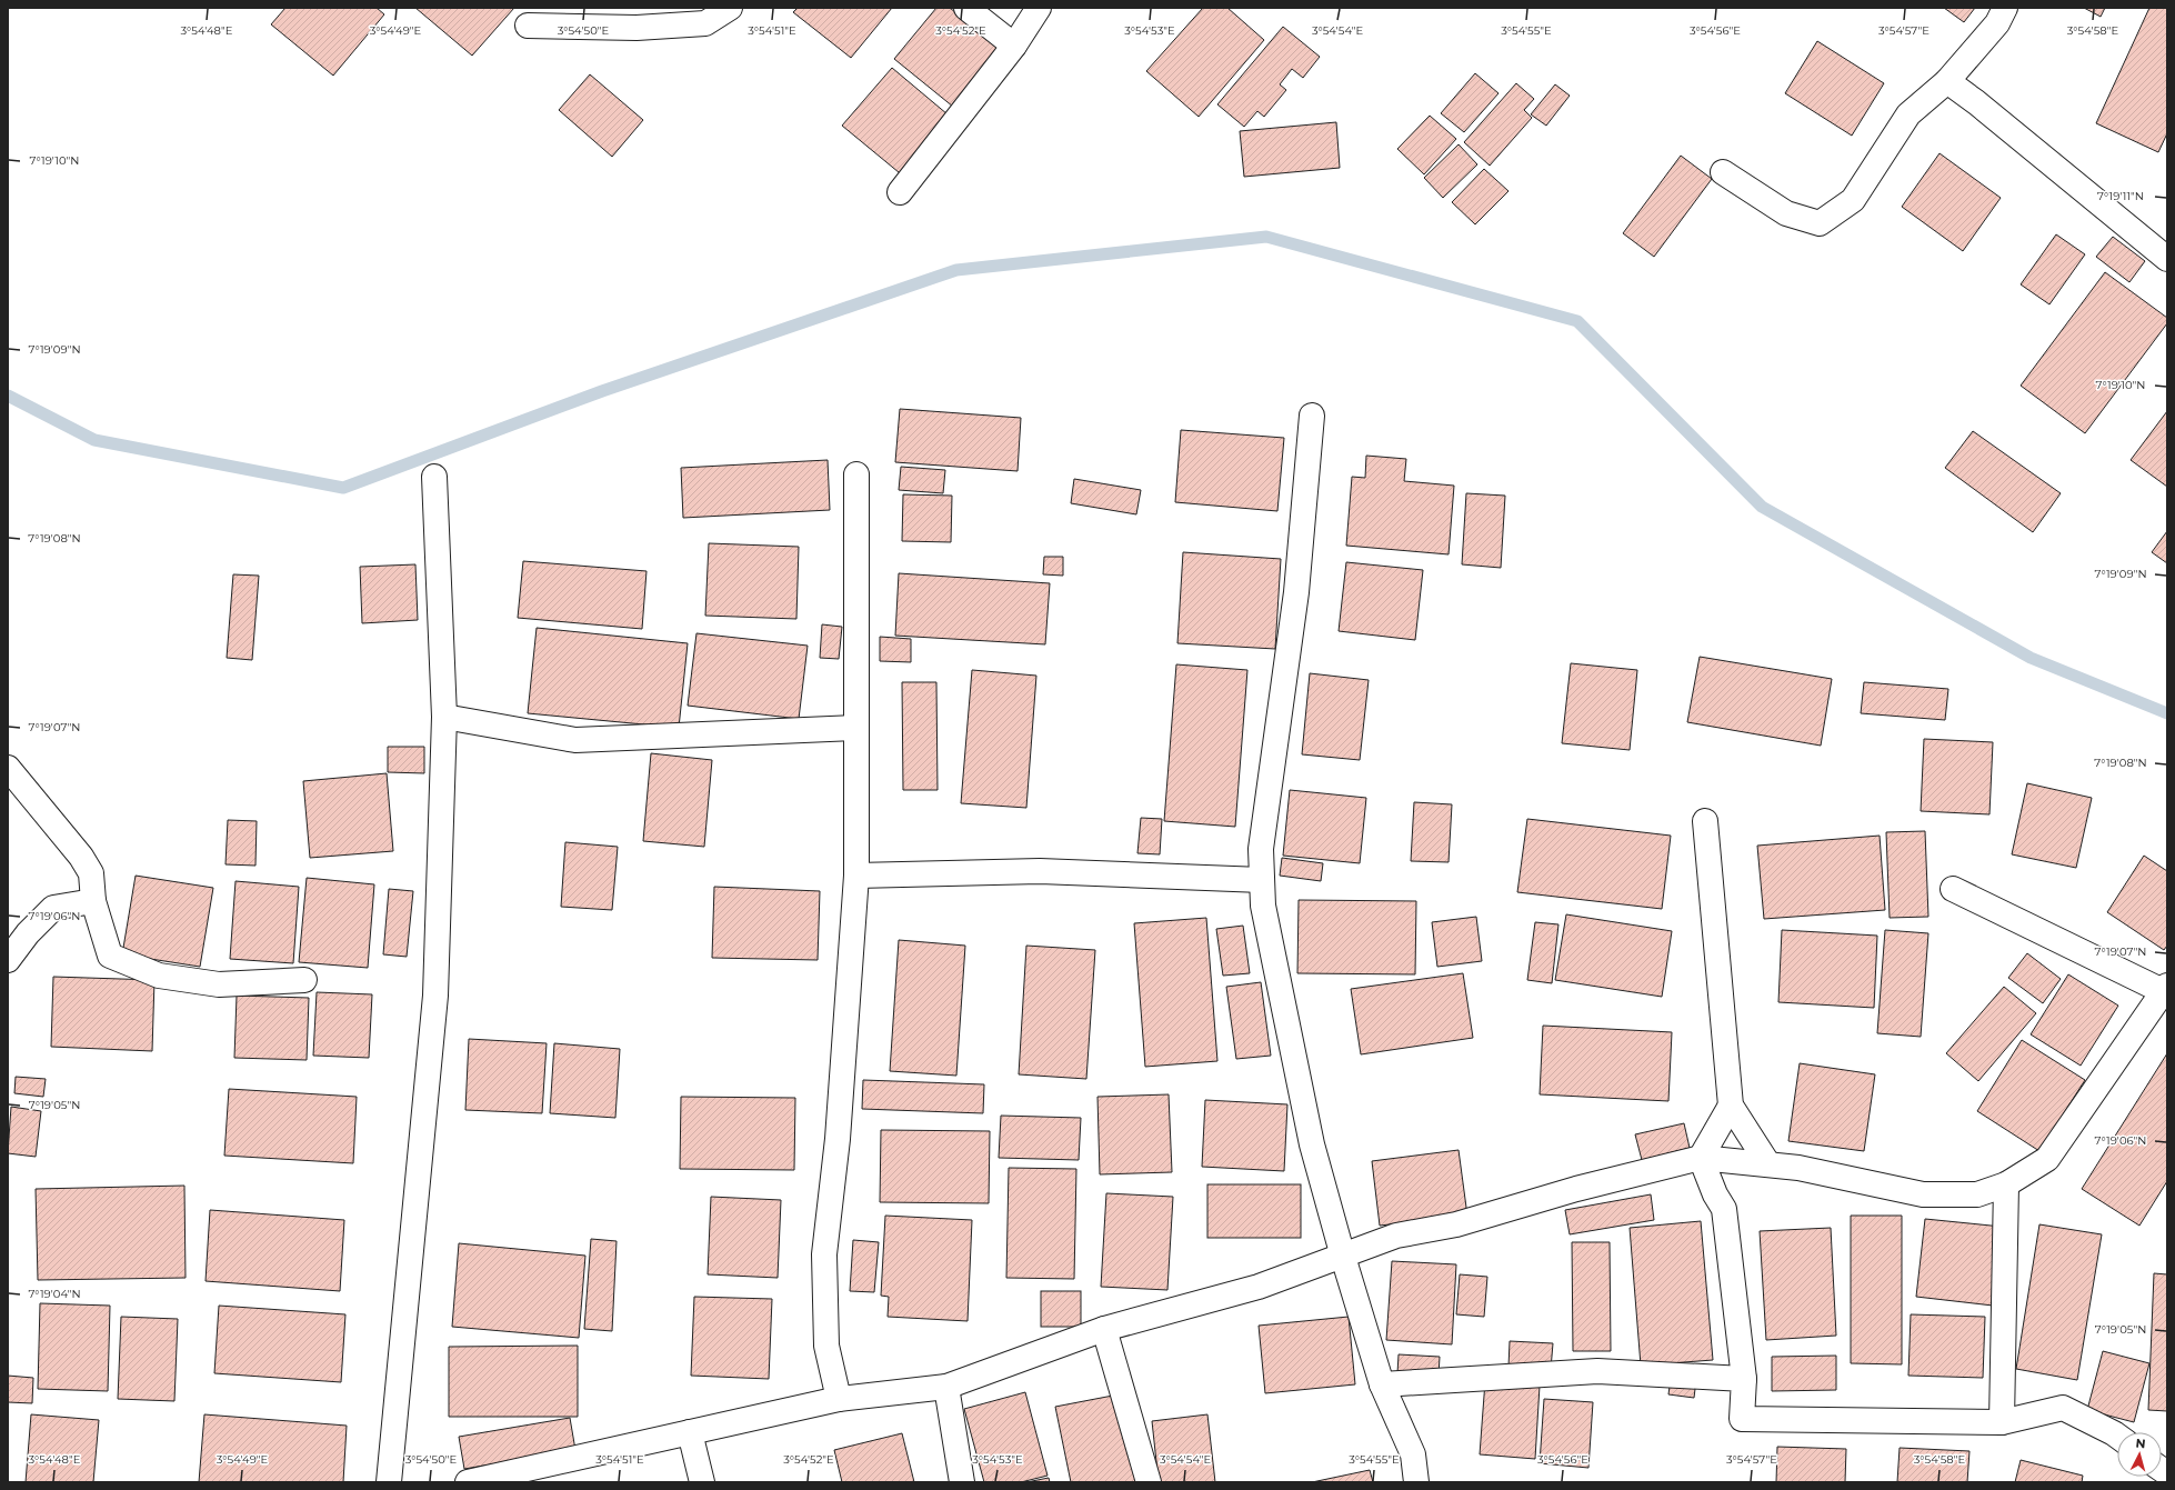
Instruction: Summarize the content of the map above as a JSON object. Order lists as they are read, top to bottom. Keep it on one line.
{"north":"top","coordinates":["3°54'48\"E","3°54'49\"E","3°54'50\"E","3°54'51\"E","3°54'52\"E","3°54'53\"E","3°54'54\"E","3°54'55\"E","3°54'56\"E","3°54'57\"E","3°54'58\"E","7°19'10\"N","7°19'11\"N","7°19'09\"N","7°19'08\"N","7°19'07\"N","7°19'06\"N","7°19'05\"N","7°19'04\"N"]}
